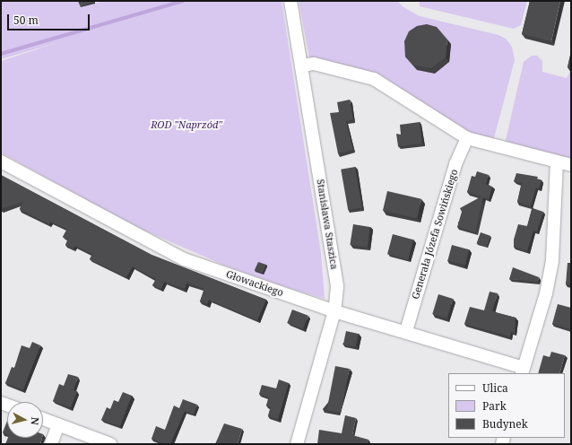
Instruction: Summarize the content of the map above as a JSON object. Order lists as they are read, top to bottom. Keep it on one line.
{"streets":{"street":["Stanisława Staszica","Generała Józefa Sowińskiego","Głowackiego"]},"crossings":[["Stanisława Staszica","Głowackiego"],["Generała Józefa Sowińskiego","Głowackiego"]],"parks":["ROD \"Naprzód\""],"legend":["Ulica","Park","Budynek"],"scale_bar":"50 m","north":"right"}
